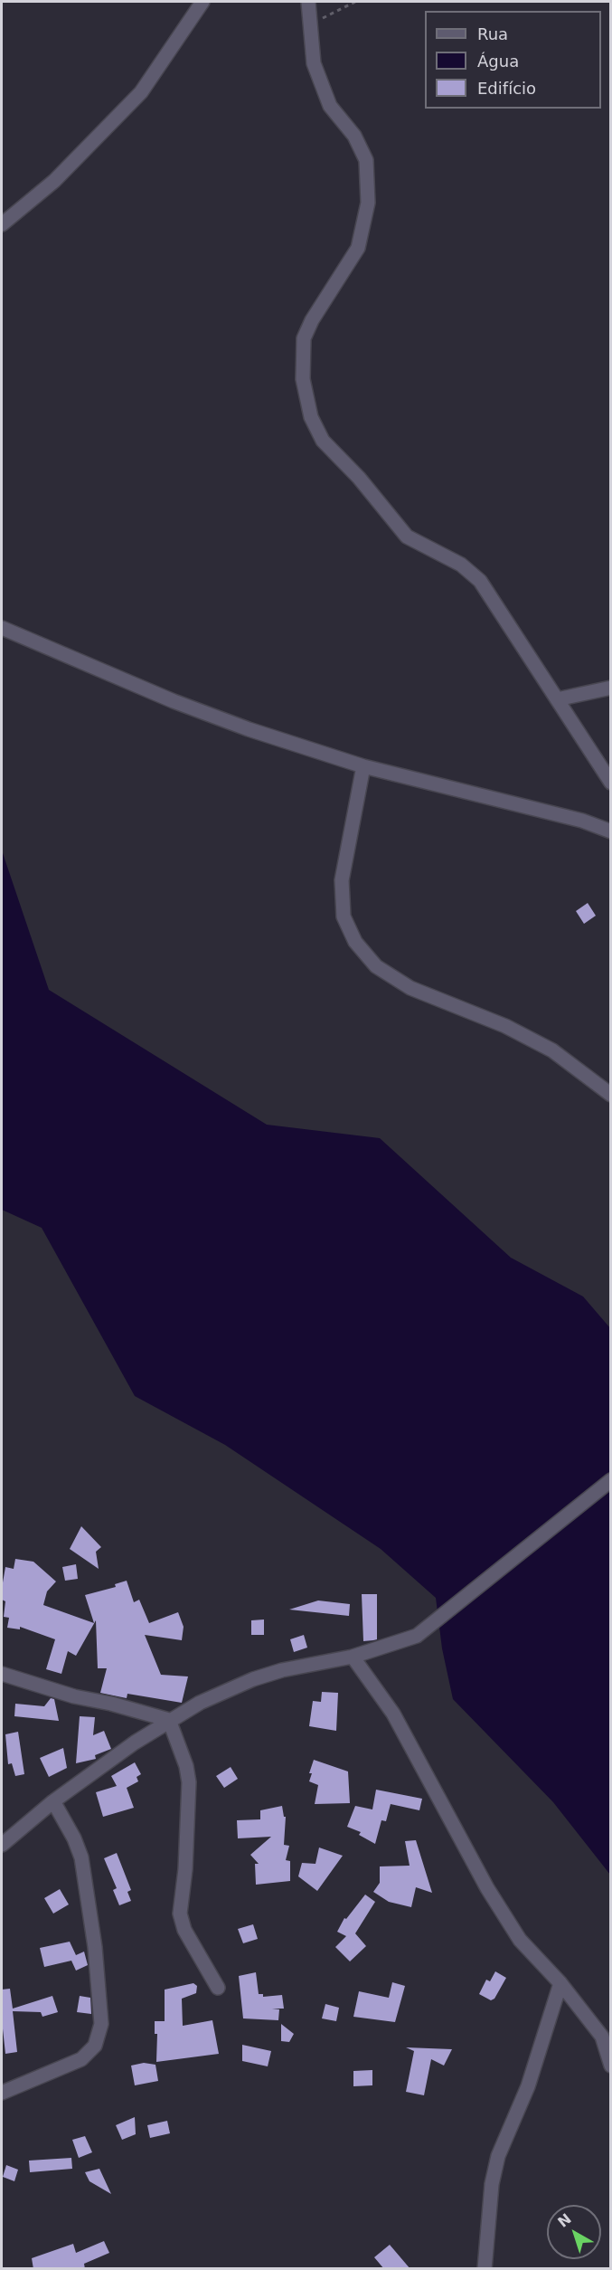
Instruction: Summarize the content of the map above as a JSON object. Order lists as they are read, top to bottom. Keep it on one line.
{"legend":["Rua","Água","Edifício"],"north":"top left"}
